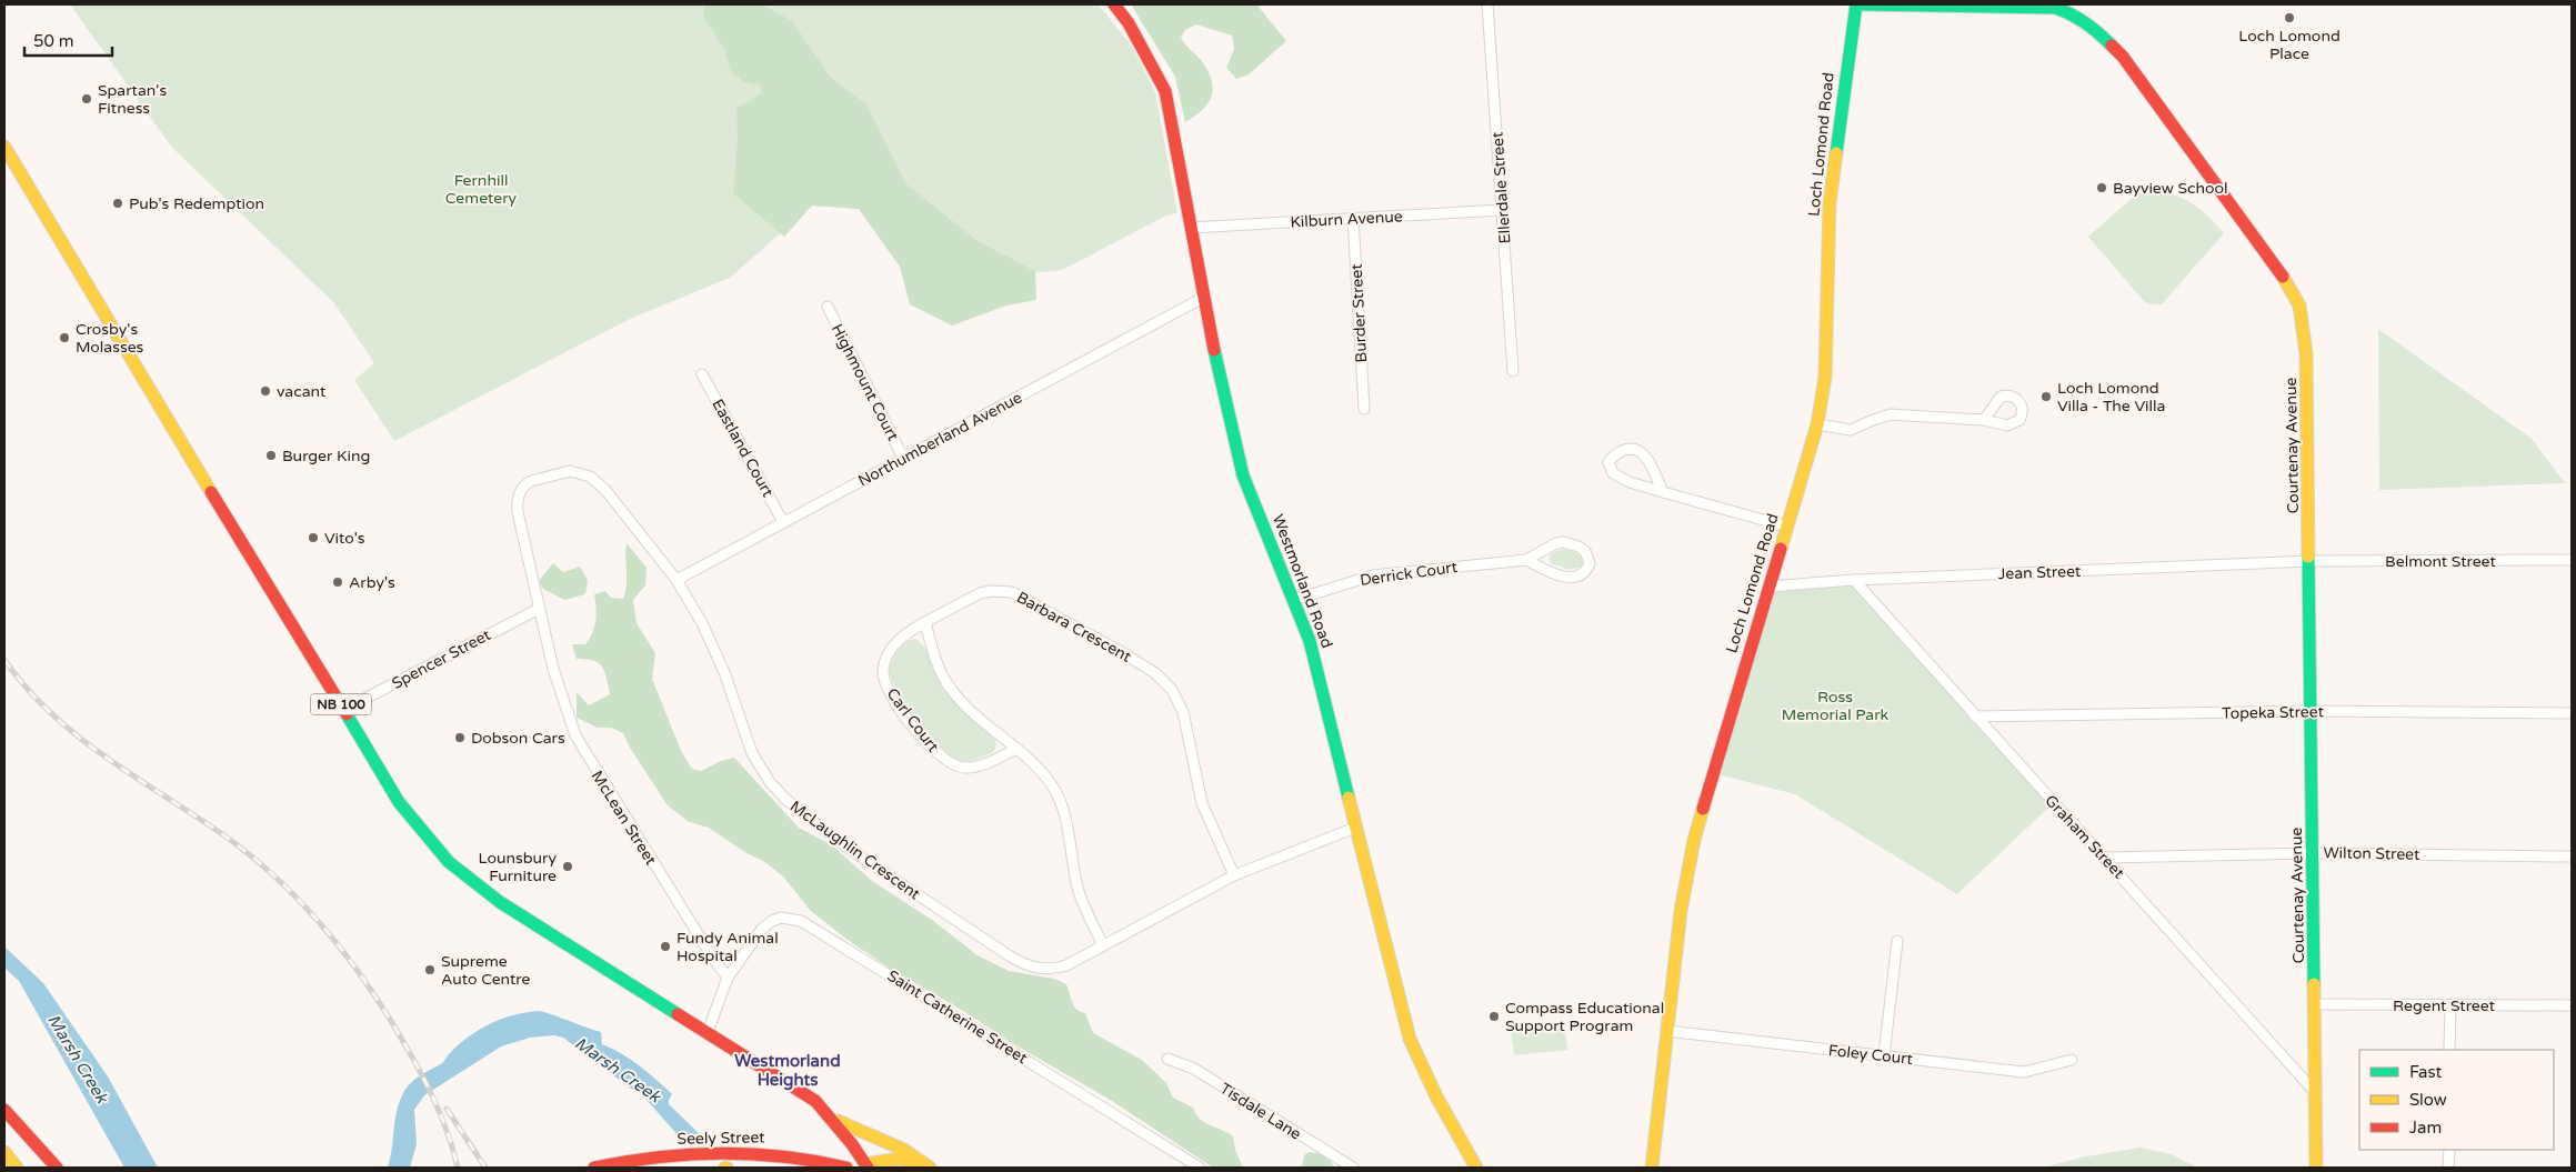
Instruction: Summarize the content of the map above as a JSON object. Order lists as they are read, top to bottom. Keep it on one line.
{"streets":{"main road":["Loch Lomond Road","Courtenay Avenue","Westmorland Road","NB 100","Seely Street"],"street":["Ellerdale Street","Kilburn Avenue","Burder Street","Highmount Court","Northumberland Avenue","Eastland Court","Belmont Street","Jean Street","Derrick Court","Barbara Crescent","Spencer Street","Topeka Street","Carl Court","McLean Street","Graham Street","McLaughlin Crescent","Wilton Street","Regent Street","Saint Catherine Street","Foley Court","Tisdale Lane"]},"crossings":[["Loch Lomond Road","Jean Street"],["Loch Lomond Road","Foley Court"],["Ellerdale Street","Kilburn Avenue"],["Kilburn Avenue","Burder Street"],["Kilburn Avenue","Westmorland Road"],["Highmount Court","Northumberland Avenue"],["Northumberland Avenue","Eastland Court"],["Northumberland Avenue","Westmorland Road"],["Northumberland Avenue","McLaughlin Crescent"],["Courtenay Avenue","Belmont Street"],["Courtenay Avenue","Jean Street"],["Courtenay Avenue","Topeka Street"],["Courtenay Avenue","Graham Street"],["Courtenay Avenue","Wilton Street"],["Courtenay Avenue","Regent Street"],["Belmont Street","Jean Street"],["Jean Street","Graham Street"],["Derrick Court","Westmorland Road"],["Westmorland Road","McLaughlin Crescent"],["Barbara Crescent","Carl Court"],["Barbara Crescent","McLaughlin Crescent"],["Spencer Street","NB 100"],["Spencer Street","McLean Street"],["Topeka Street","Graham Street"],["McLean Street","McLaughlin Crescent"],["McLean Street","Saint Catherine Street"],["Graham Street","Wilton Street"]],"districts":["Westmorland Heights"],"water":["Marsh Creek"],"parks":["Fernhill Cemetery","Ross Memorial Park"],"places":["Loch Lomond Place","Spartan's Fitness","Bayview School","Pub's Redemption","Crosby's Molasses","vacant","Loch Lomond Villa - The Villa","Burger King","Vito's","Arby's","Dobson Cars","Lounsbury Furniture","Fundy Animal Hospital","Supreme Auto Centre","Compass Educational Support Program"],"legend":["Fast","Slow","Jam"],"scale_bar":"50 m"}
